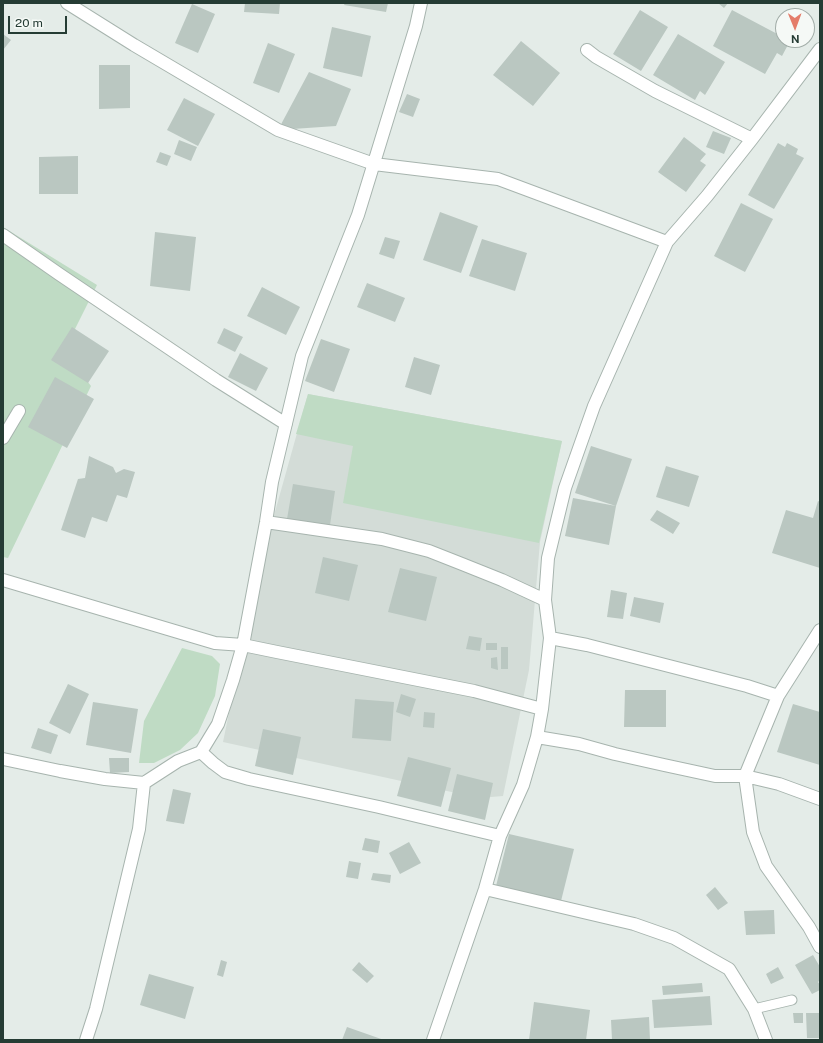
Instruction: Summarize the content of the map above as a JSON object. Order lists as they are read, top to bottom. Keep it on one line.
{"scale_bar":"20 m","north":"bottom"}
